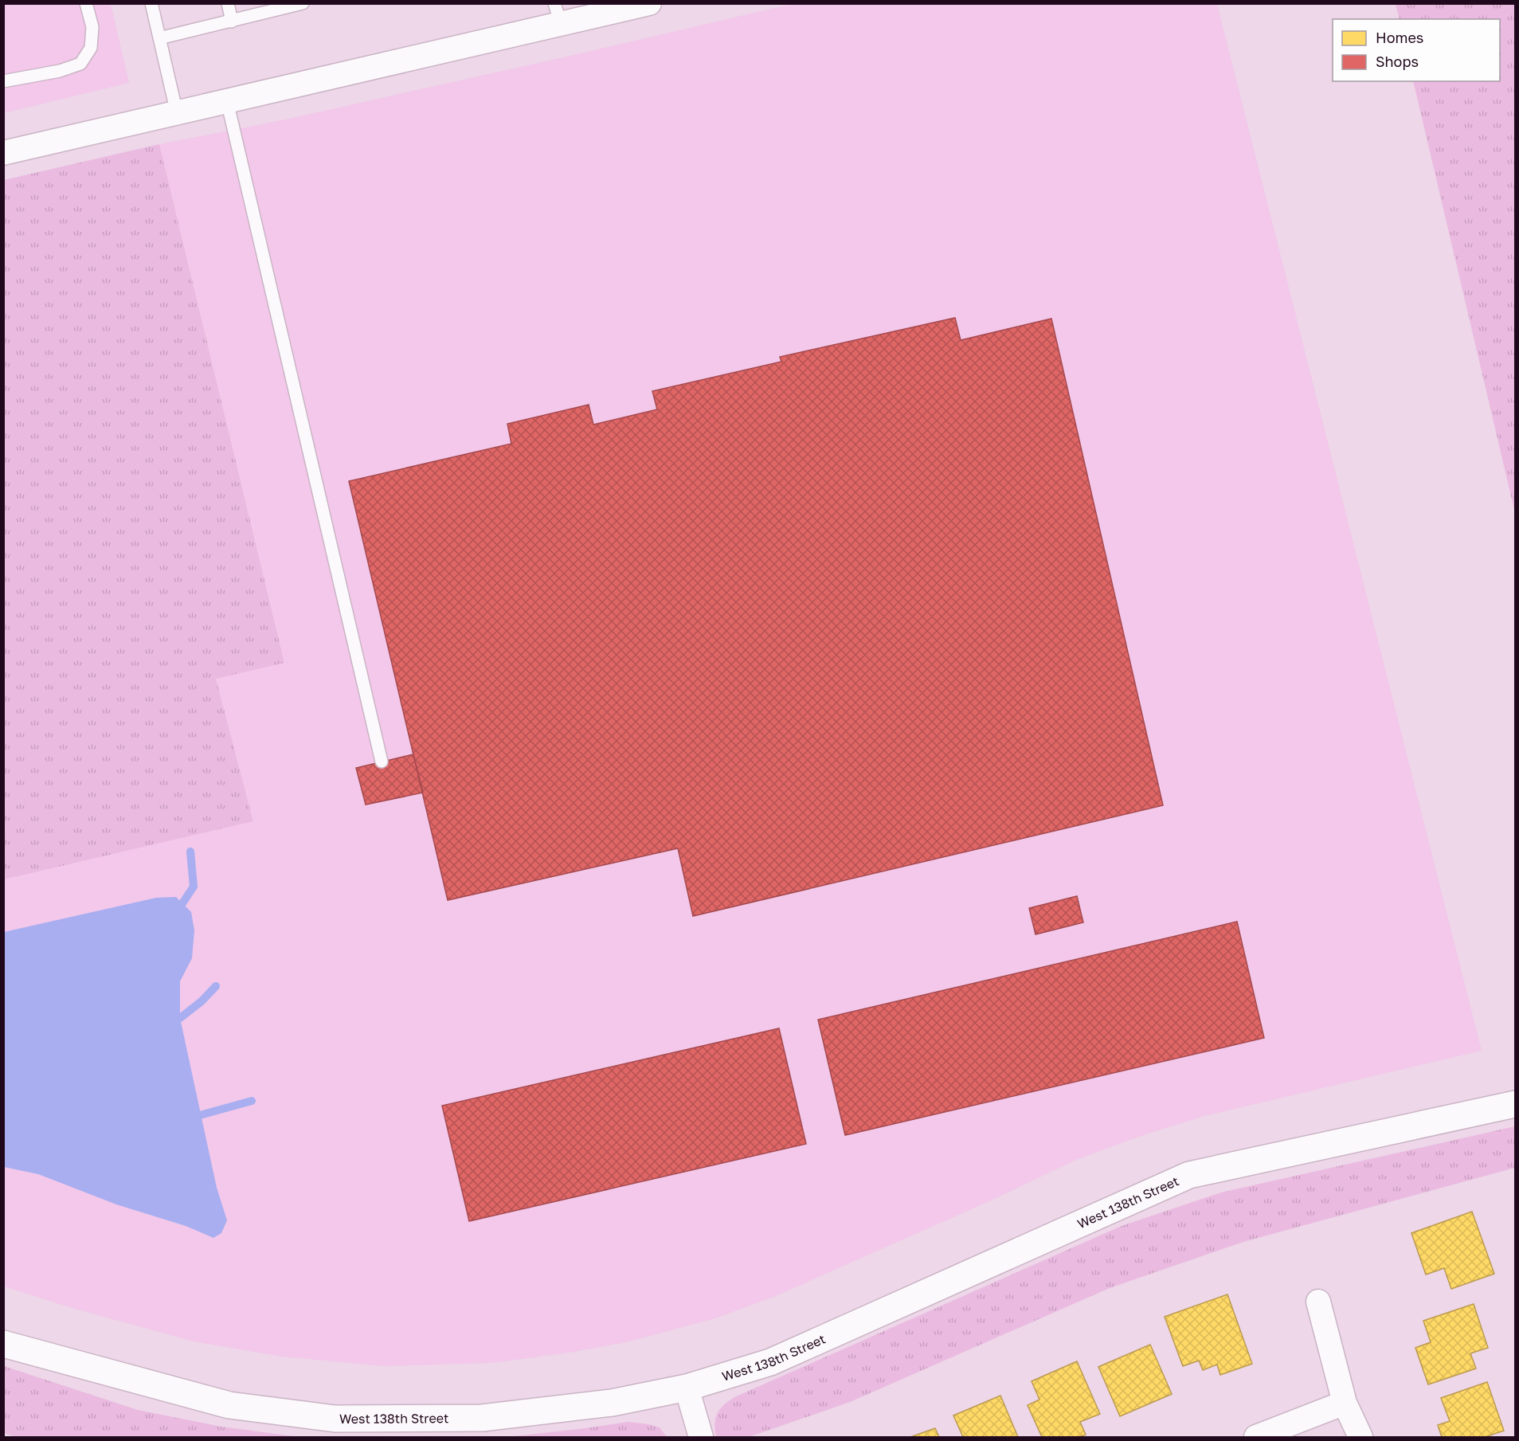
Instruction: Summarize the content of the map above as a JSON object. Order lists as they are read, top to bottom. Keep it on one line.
{"streets":{"street":["West 138th Street"]},"legend":["Homes","Shops"]}
